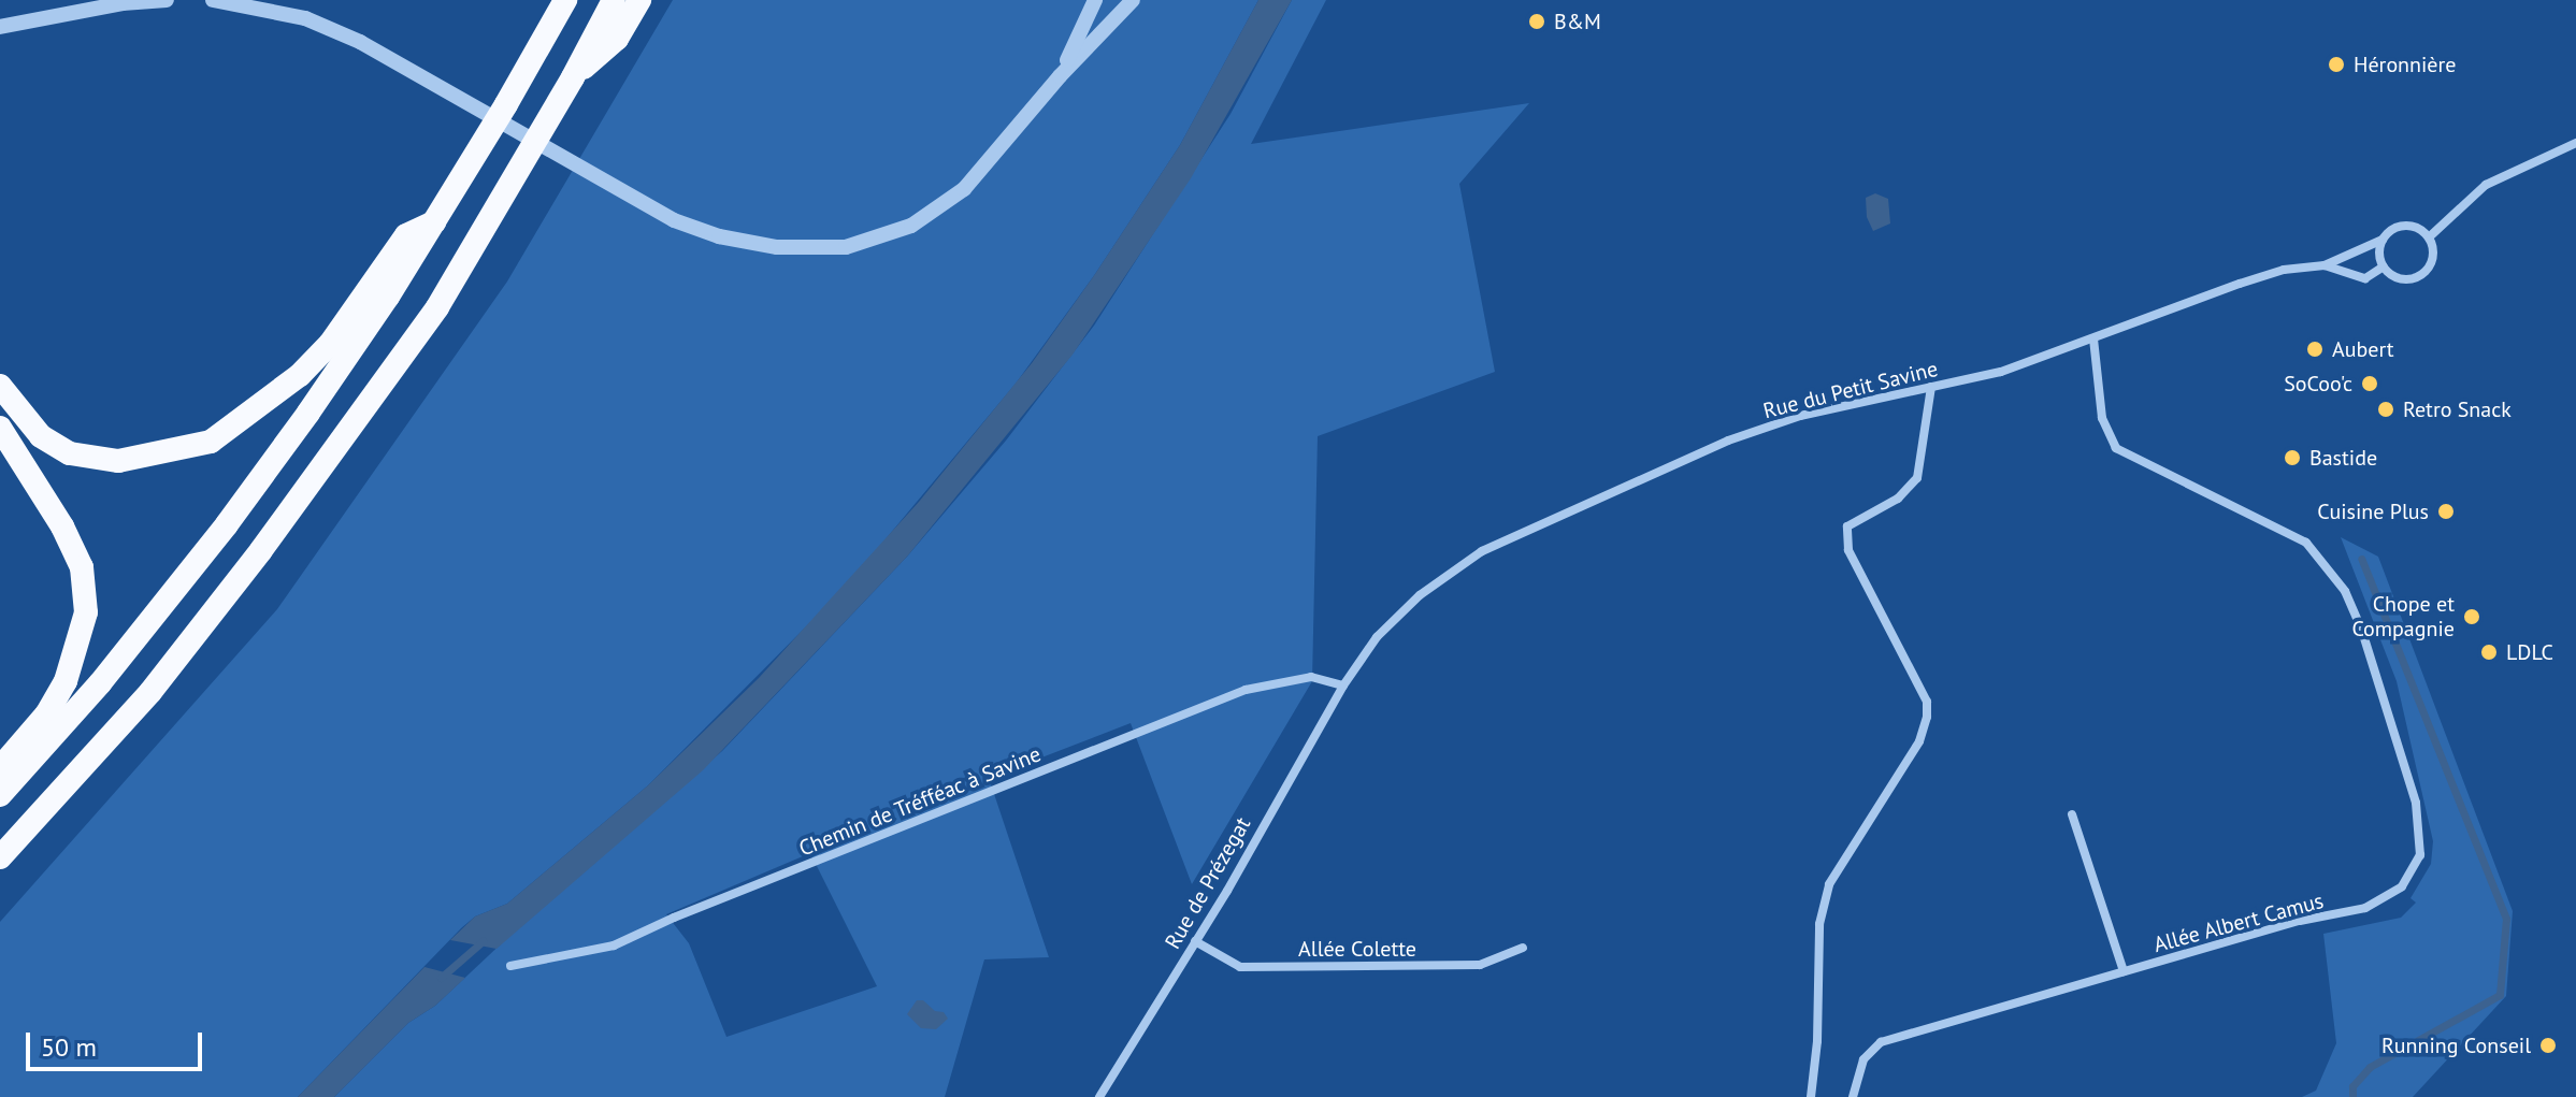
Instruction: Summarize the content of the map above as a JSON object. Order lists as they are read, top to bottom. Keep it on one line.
{"streets":{"street":["Rue du Petit Savine","Chemin de Tréfféac à Savine","Rue de Prézegat","Allée Albert Camus","Allée Colette"]},"crossings":[["Rue du Petit Savine","Chemin de Tréfféac à Savine"],["Rue du Petit Savine","Rue de Prézegat"],["Rue du Petit Savine","Allée Albert Camus"],["Chemin de Tréfféac à Savine","Rue de Prézegat"],["Rue de Prézegat","Allée Colette"]],"places":["B&M","Héronnière","Aubert","SoCoo'c","Retro Snack","Bastide","Cuisine Plus","Chope et Compagnie","LDLC","Running Conseil"],"scale_bar":"50 m"}
